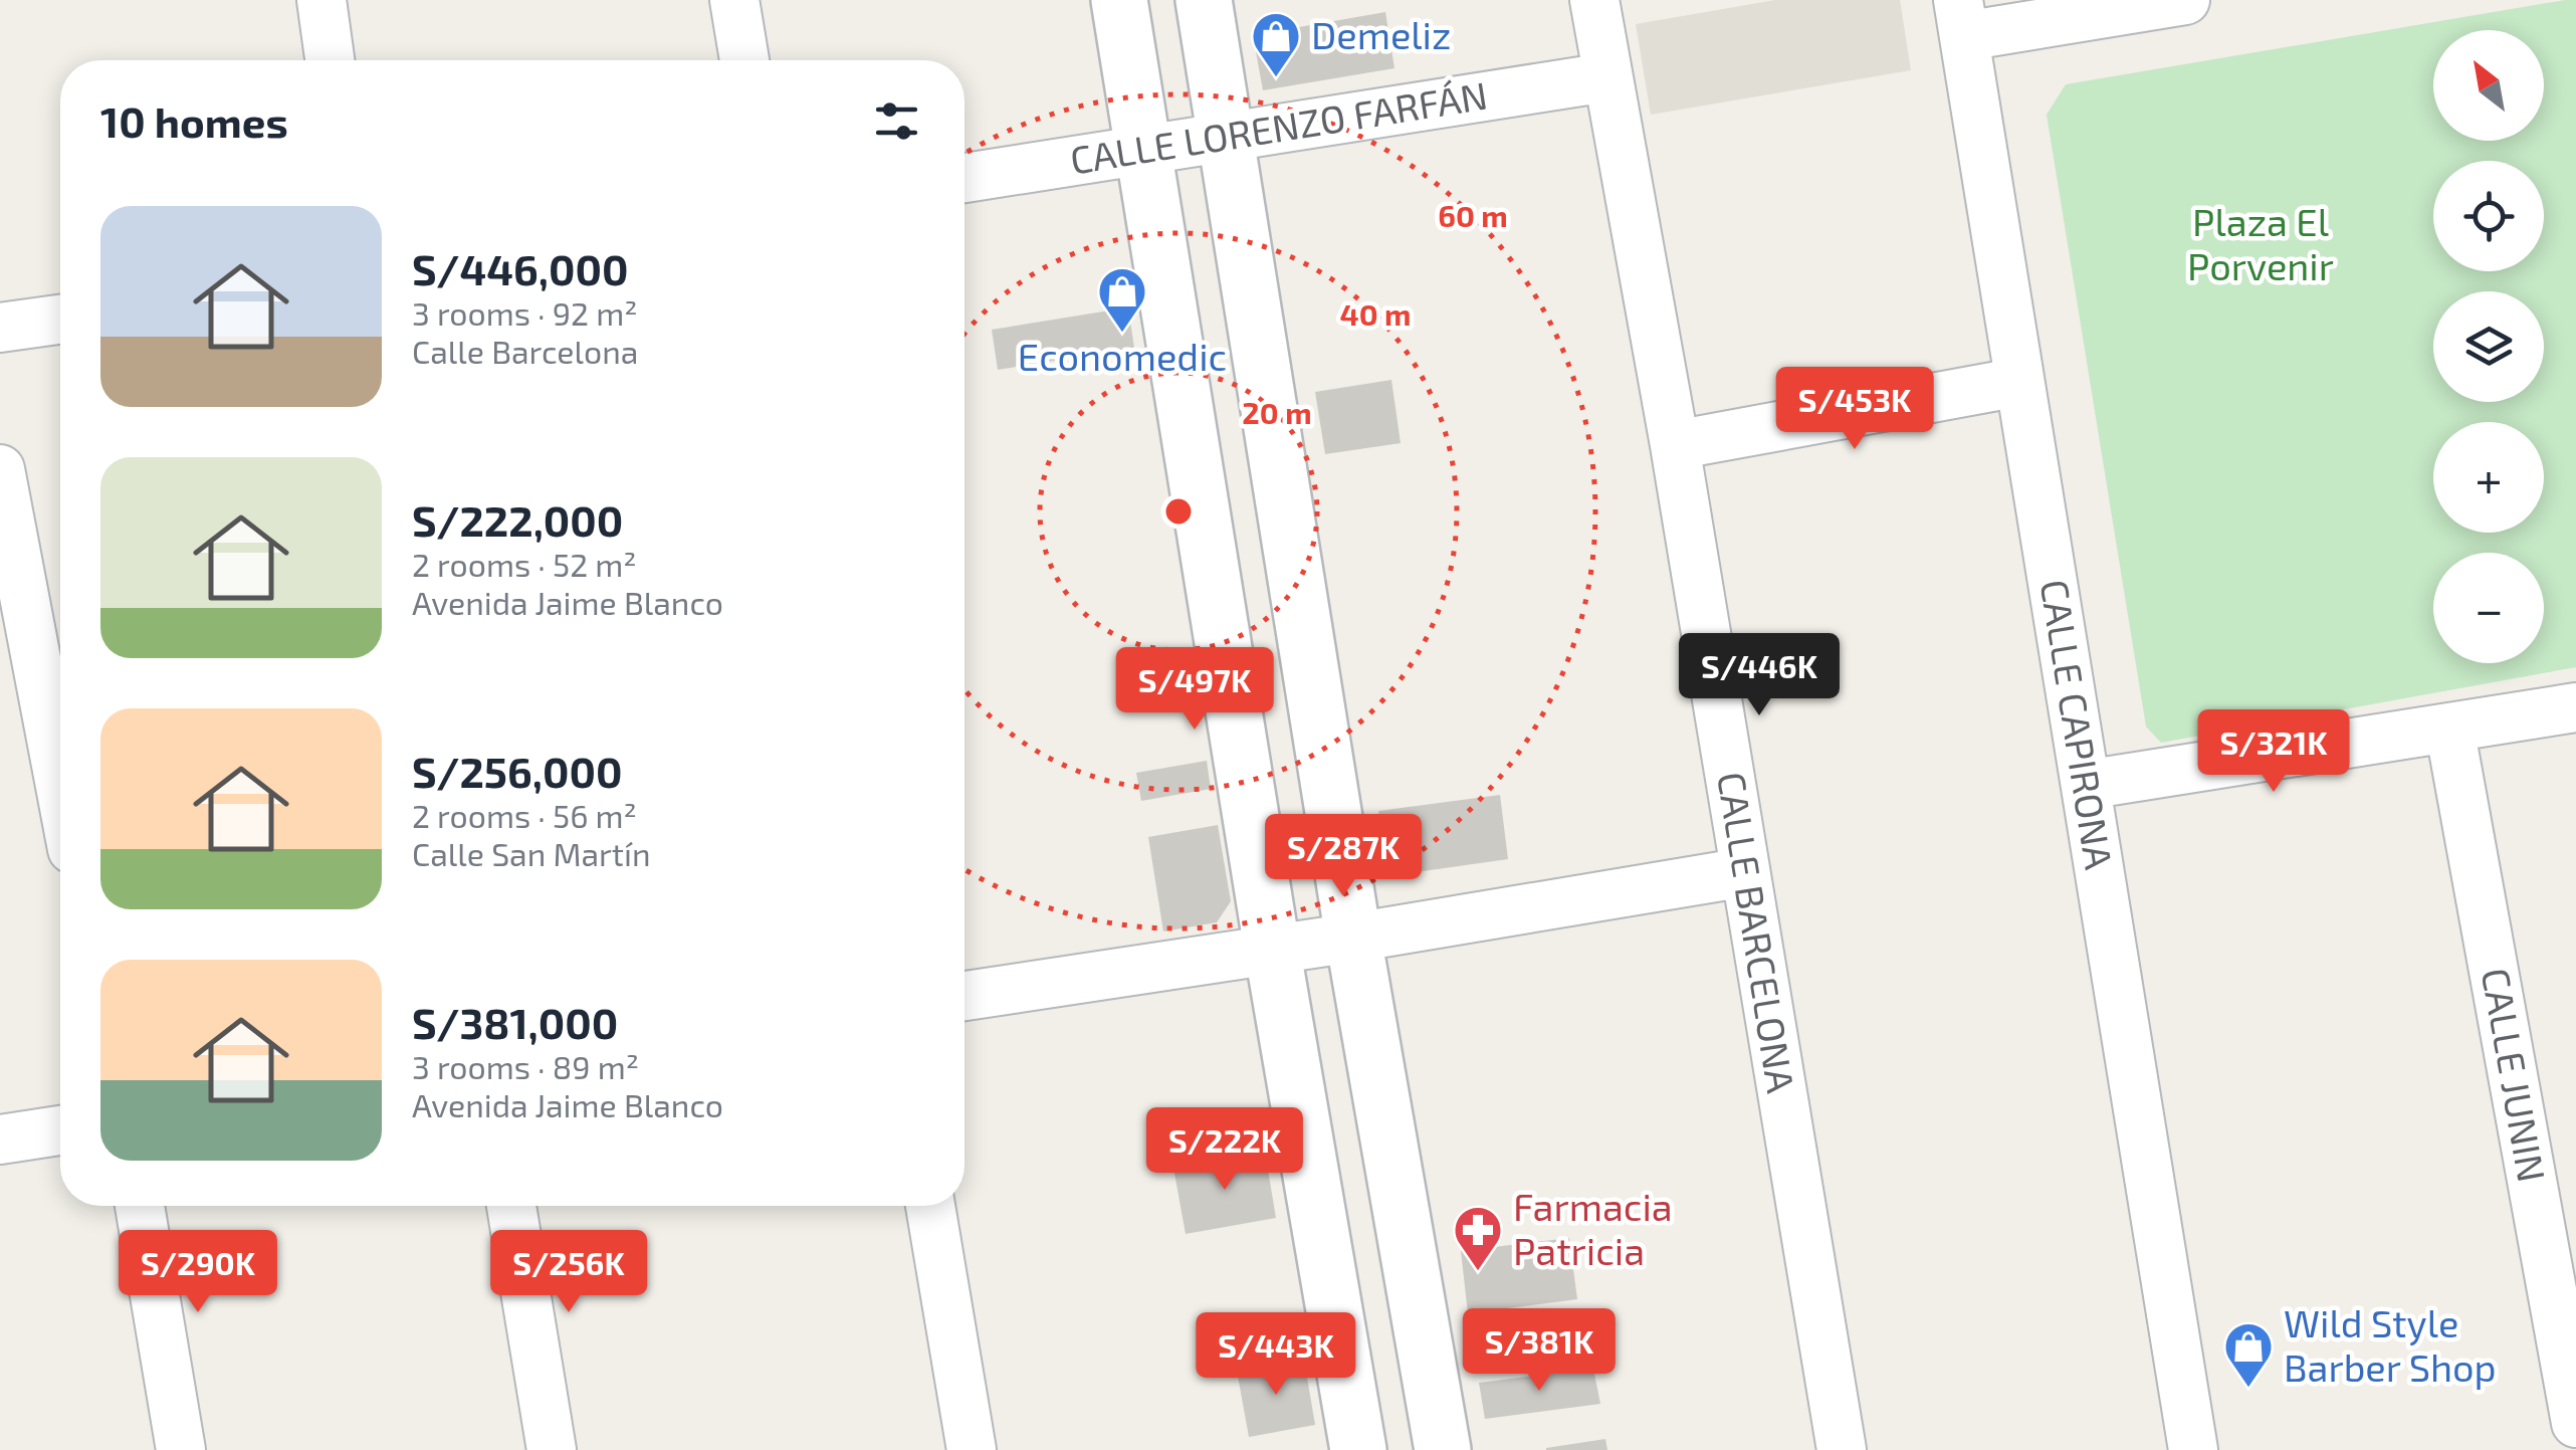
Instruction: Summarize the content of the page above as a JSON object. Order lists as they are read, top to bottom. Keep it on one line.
{"streets":{"street":["CALLE LORENZO FARFÁN","CALLE CAPIRONA","CALLE BARCELONA","CALLE JUNIN"]},"crossings":[["CALLE LORENZO FARFÁN","CALLE BARCELONA"]],"parks":["Plaza El Porvenir"],"places":{"shop":["Demeliz","Economedic","Wild Style Barber Shop"],"pharmacy":["Farmacia Patricia"]},"north":"top left","page":{"map_buttons":["+","−"],"heading":"10 homes","list":[{"name":"S/446,000","note":"3 rooms · 92 m² · Calle Barcelona"},{"name":"S/222,000","note":"2 rooms · 52 m² · Avenida Jaime Blanco"},{"name":"S/256,000","note":"2 rooms · 56 m² · Calle San Martín"},{"name":"S/381,000","note":"3 rooms · 89 m² · Avenida Jaime Blanco"}],"price":["S/453K","S/446K","S/497K","S/321K","S/287K","S/222K","S/290K","S/256K","S/381K","S/443K"]},"rings":["60 m","40 m","20 m"]}
